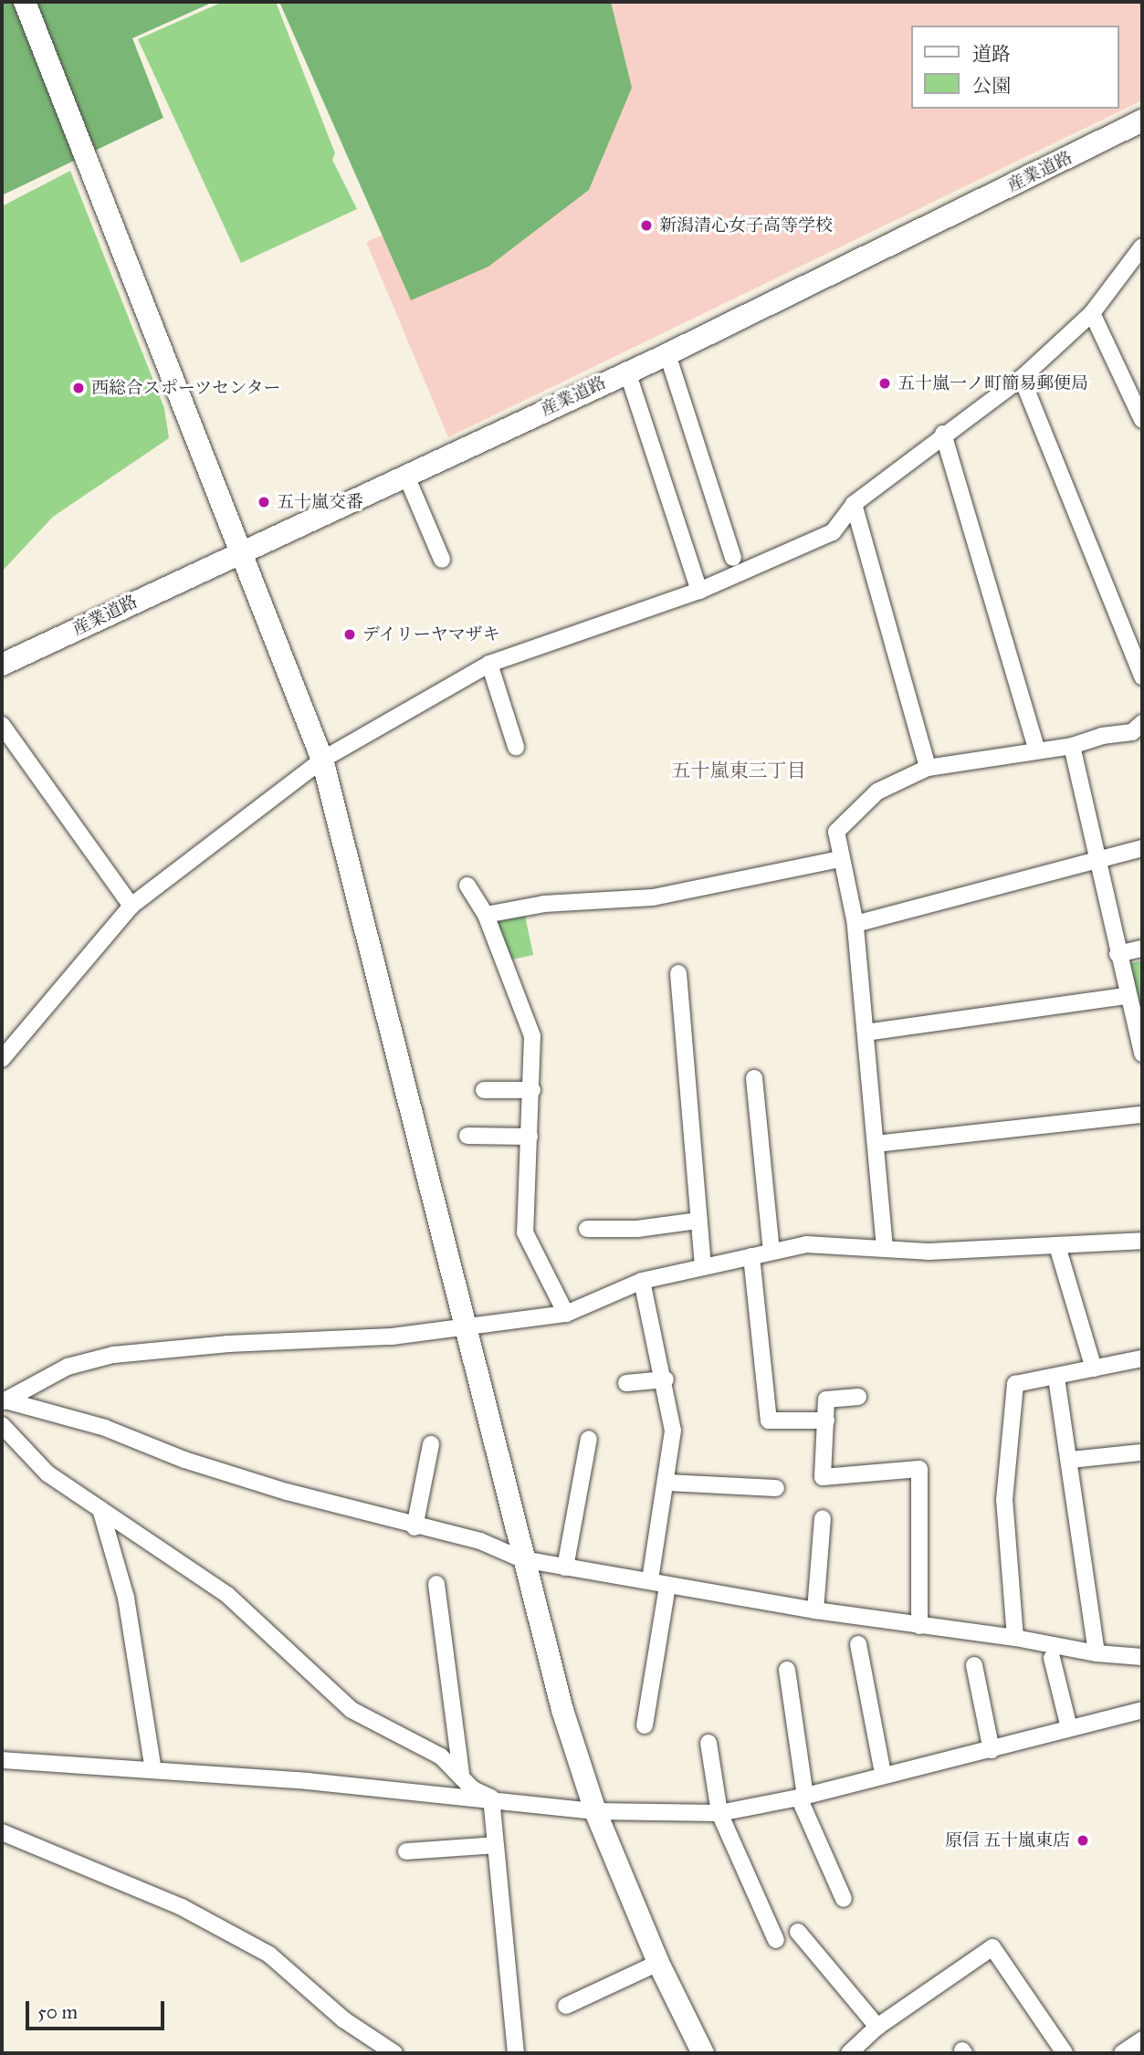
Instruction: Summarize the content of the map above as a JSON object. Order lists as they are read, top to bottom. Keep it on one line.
{"streets":{"street":["産業道路"]},"districts":["五十嵐東三丁目"],"places":["新潟清心女子高等学校","五十嵐一ノ町簡易郵便局","西総合スポーツセンター","五十嵐交番","デイリーヤマザキ","原信 五十嵐東店"],"legend":["道路","公園"],"scale_bar":"50 m"}
